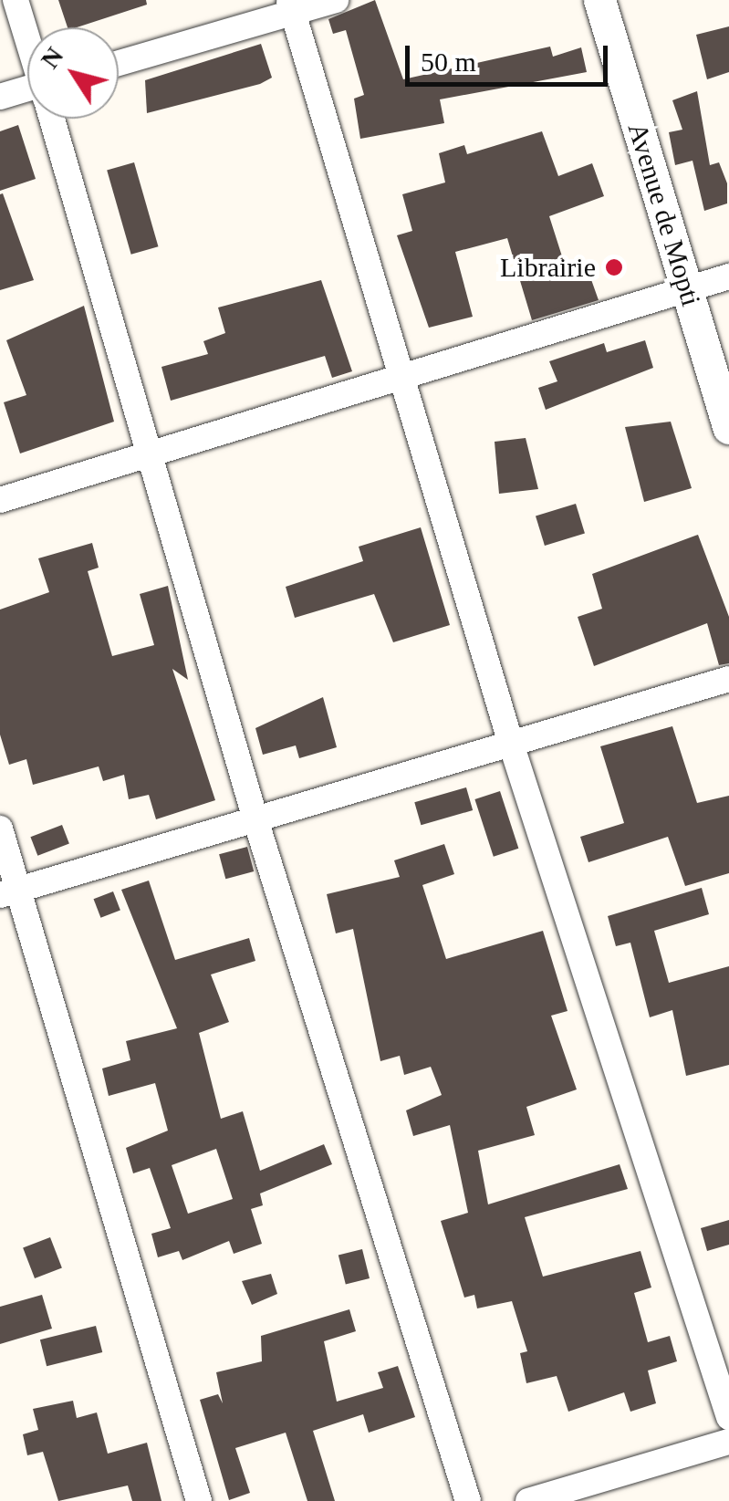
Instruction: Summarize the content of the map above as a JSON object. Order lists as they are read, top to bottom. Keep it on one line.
{"streets":{"street":["Avenue de Mopti"]},"places":["Librairie"],"scale_bar":"50 m","north":"top left"}
